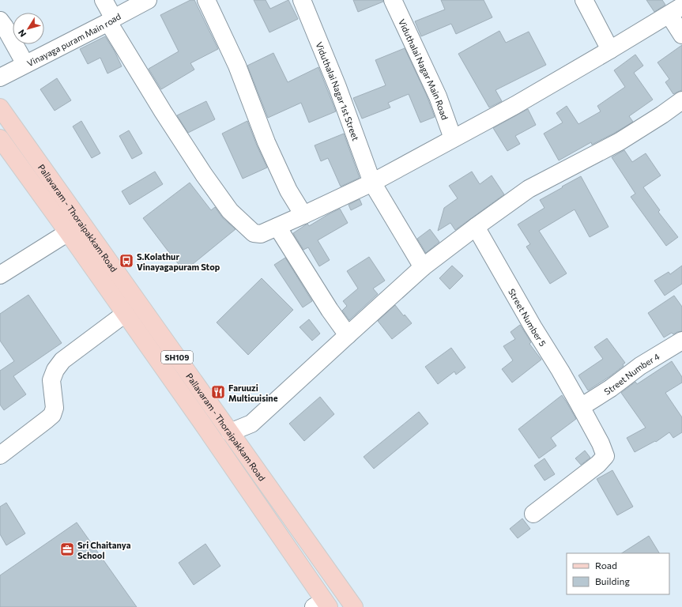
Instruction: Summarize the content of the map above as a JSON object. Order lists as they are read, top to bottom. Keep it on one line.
{"streets":{"main road":["Pallavaram - Thoraipakkam Road","SH109"],"street":["Vinayaga puram Main road","Viduthalai Nagar Main Road","Viduthalai Nagar 1st Street","Street Number 5","Street Number 4"]},"crossings":[["Street Number 5","Street Number 4"]],"places":{"bus stop":["S.Kolathur Vinayagapuram Stop"],"restaurant":["Faruuzi Multicuisine"],"office":["Sri Chaitanya School"]},"legend":["Road","Building"],"north":"bottom left"}
